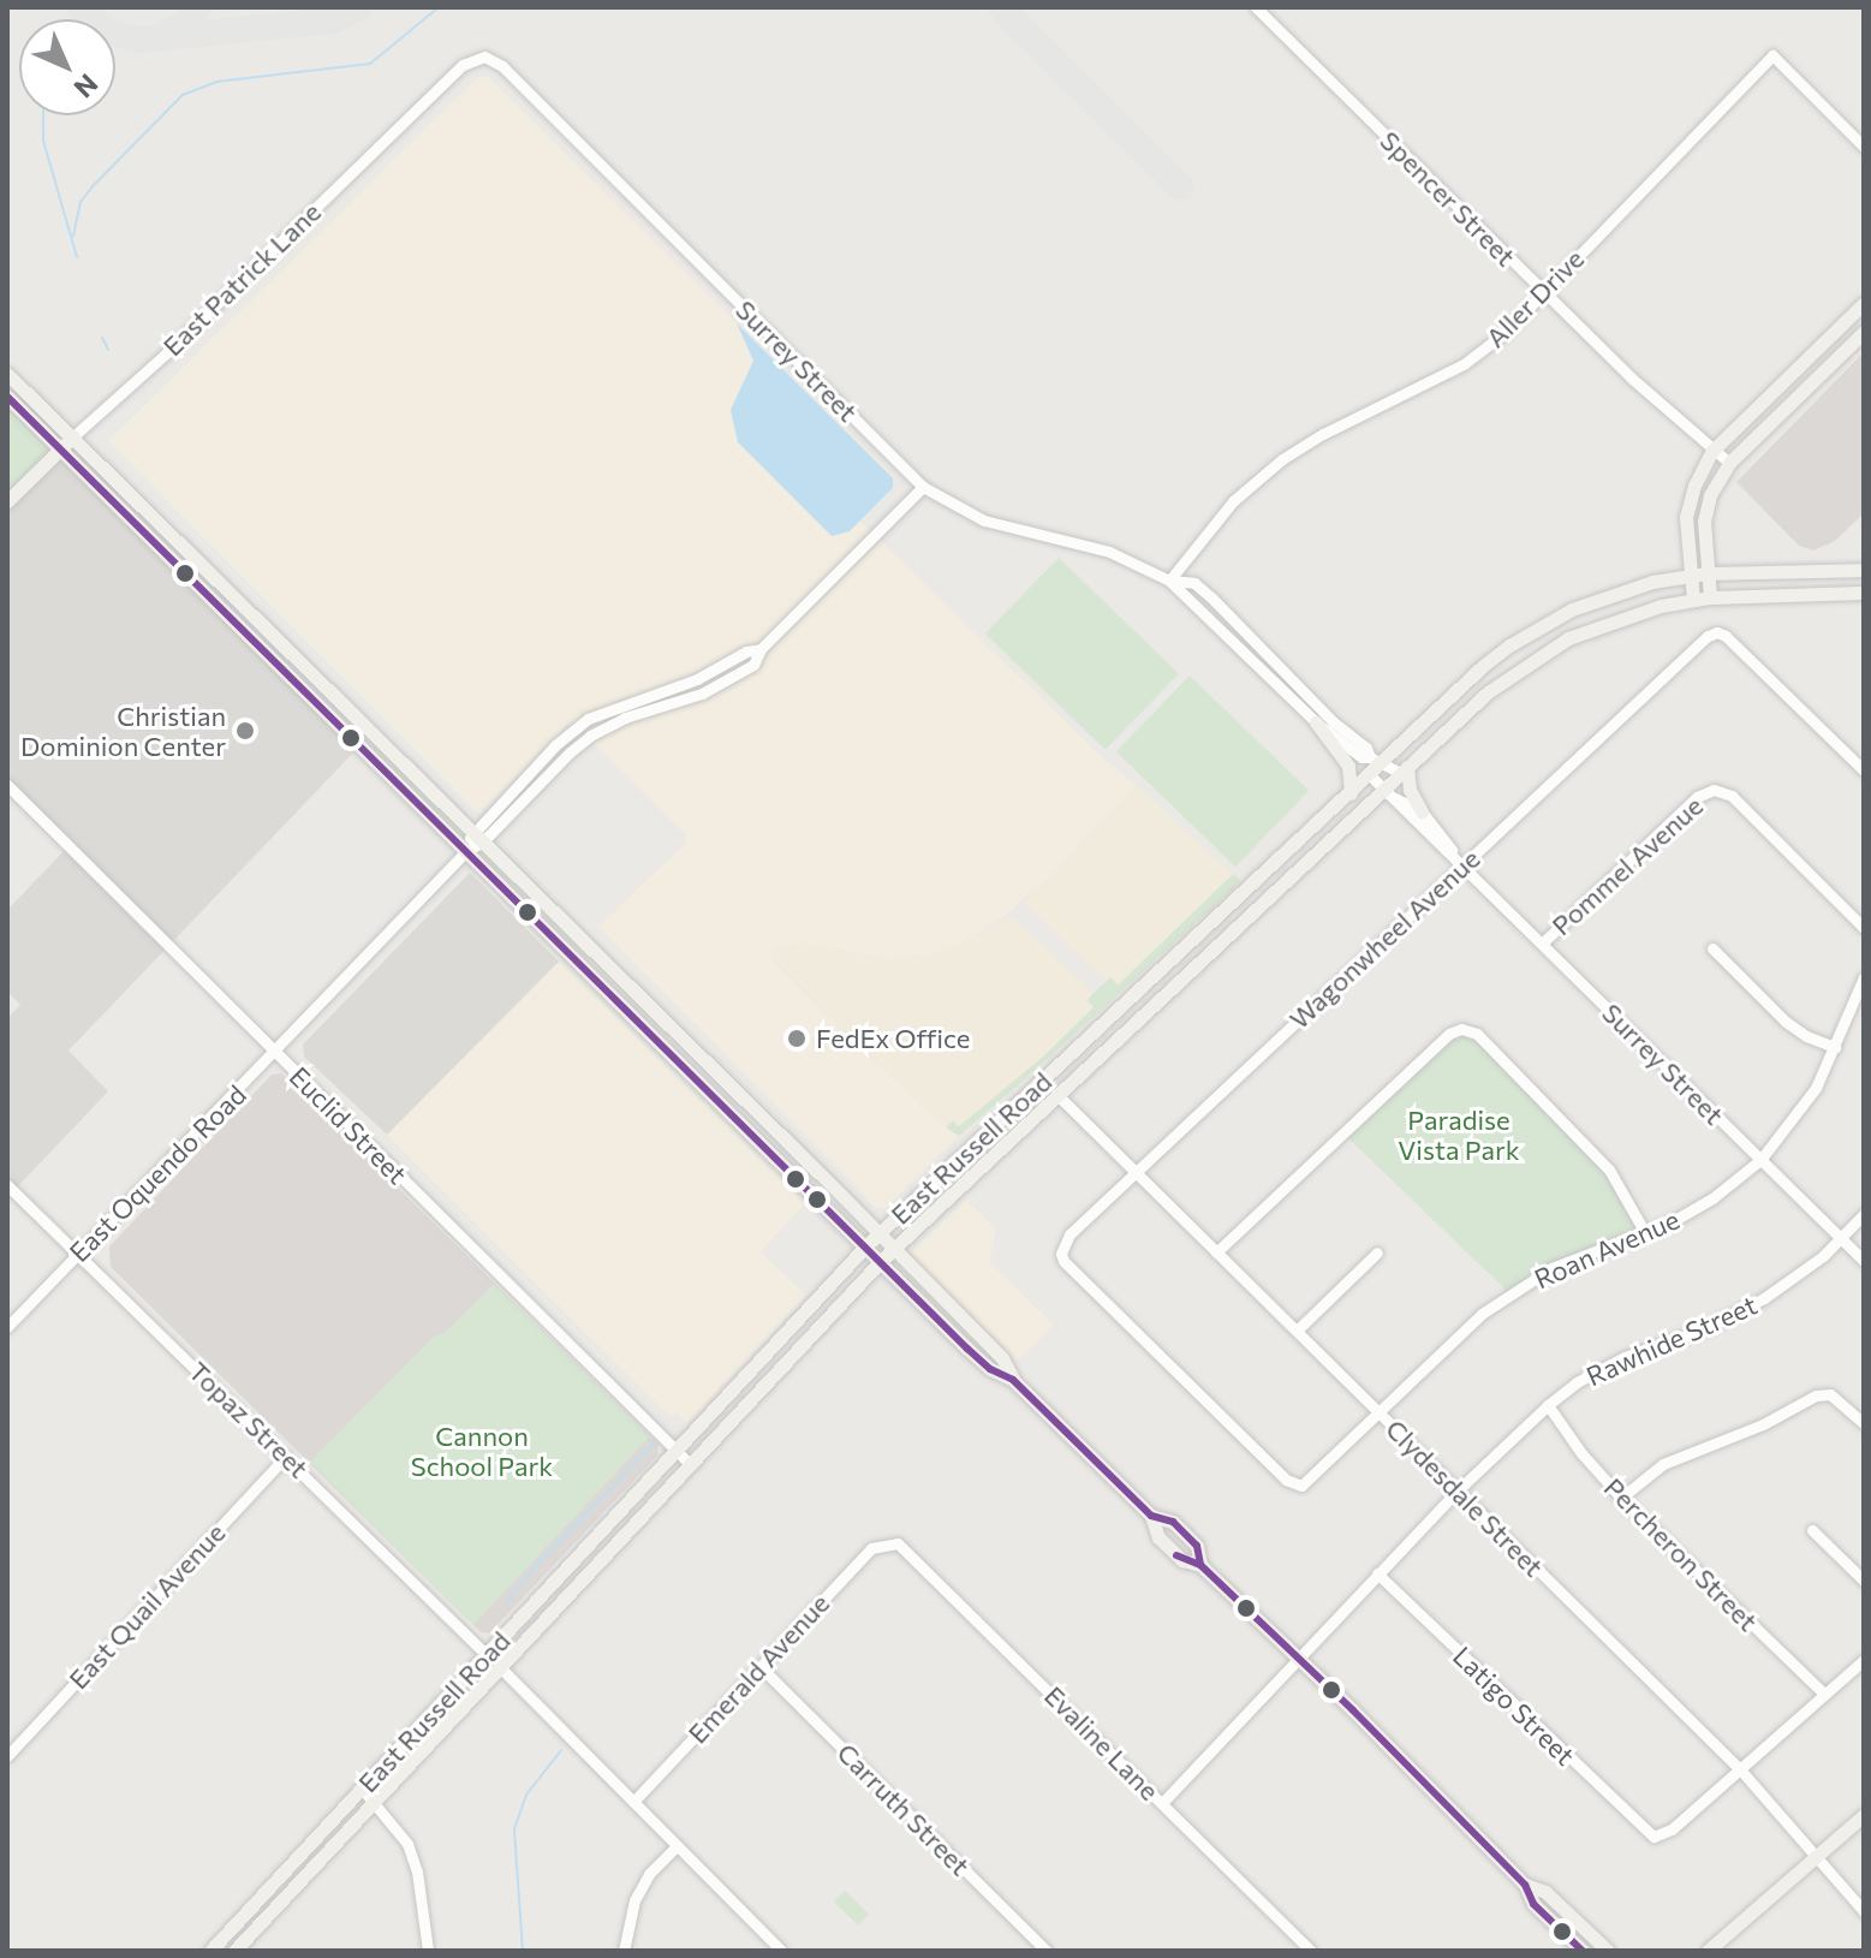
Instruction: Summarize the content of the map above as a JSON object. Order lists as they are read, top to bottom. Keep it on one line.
{"streets":{"main road":["East Patrick Lane","East Russell Road"],"street":["Spencer Street","Aller Drive","Surrey Street","Pommel Avenue","Wagonwheel Avenue","Euclid Street","East Oquendo Road","Roan Avenue","Rawhide Street","Topaz Street","Clydesdale Street","Percheron Street","East Quail Avenue","Emerald Avenue","Latigo Street","Evaline Lane","Carruth Street"]},"crossings":[["Spencer Street","Aller Drive"],["East Patrick Lane","Surrey Street"],["Aller Drive","Surrey Street"],["Surrey Street","Pommel Avenue"],["Surrey Street","Wagonwheel Avenue"],["Surrey Street","East Russell Road"],["Surrey Street","East Oquendo Road"],["Surrey Street","Roan Avenue"],["Surrey Street","Rawhide Street"],["Wagonwheel Avenue","Roan Avenue"],["Wagonwheel Avenue","Clydesdale Street"],["Euclid Street","East Russell Road"],["Euclid Street","East Oquendo Road"],["East Russell Road","Topaz Street"],["East Russell Road","Clydesdale Street"],["East Oquendo Road","Topaz Street"],["Roan Avenue","Clydesdale Street"],["Rawhide Street","Clydesdale Street"],["Rawhide Street","Percheron Street"],["Rawhide Street","Latigo Street"],["Rawhide Street","Evaline Lane"],["Topaz Street","East Quail Avenue"],["Clydesdale Street","Latigo Street"],["Emerald Avenue","Evaline Lane"],["Emerald Avenue","Carruth Street"]],"parks":["Paradise Vista Park","Cannon School Park"],"places":["Christian Dominion Center","FedEx Office"],"north":"bottom right"}
